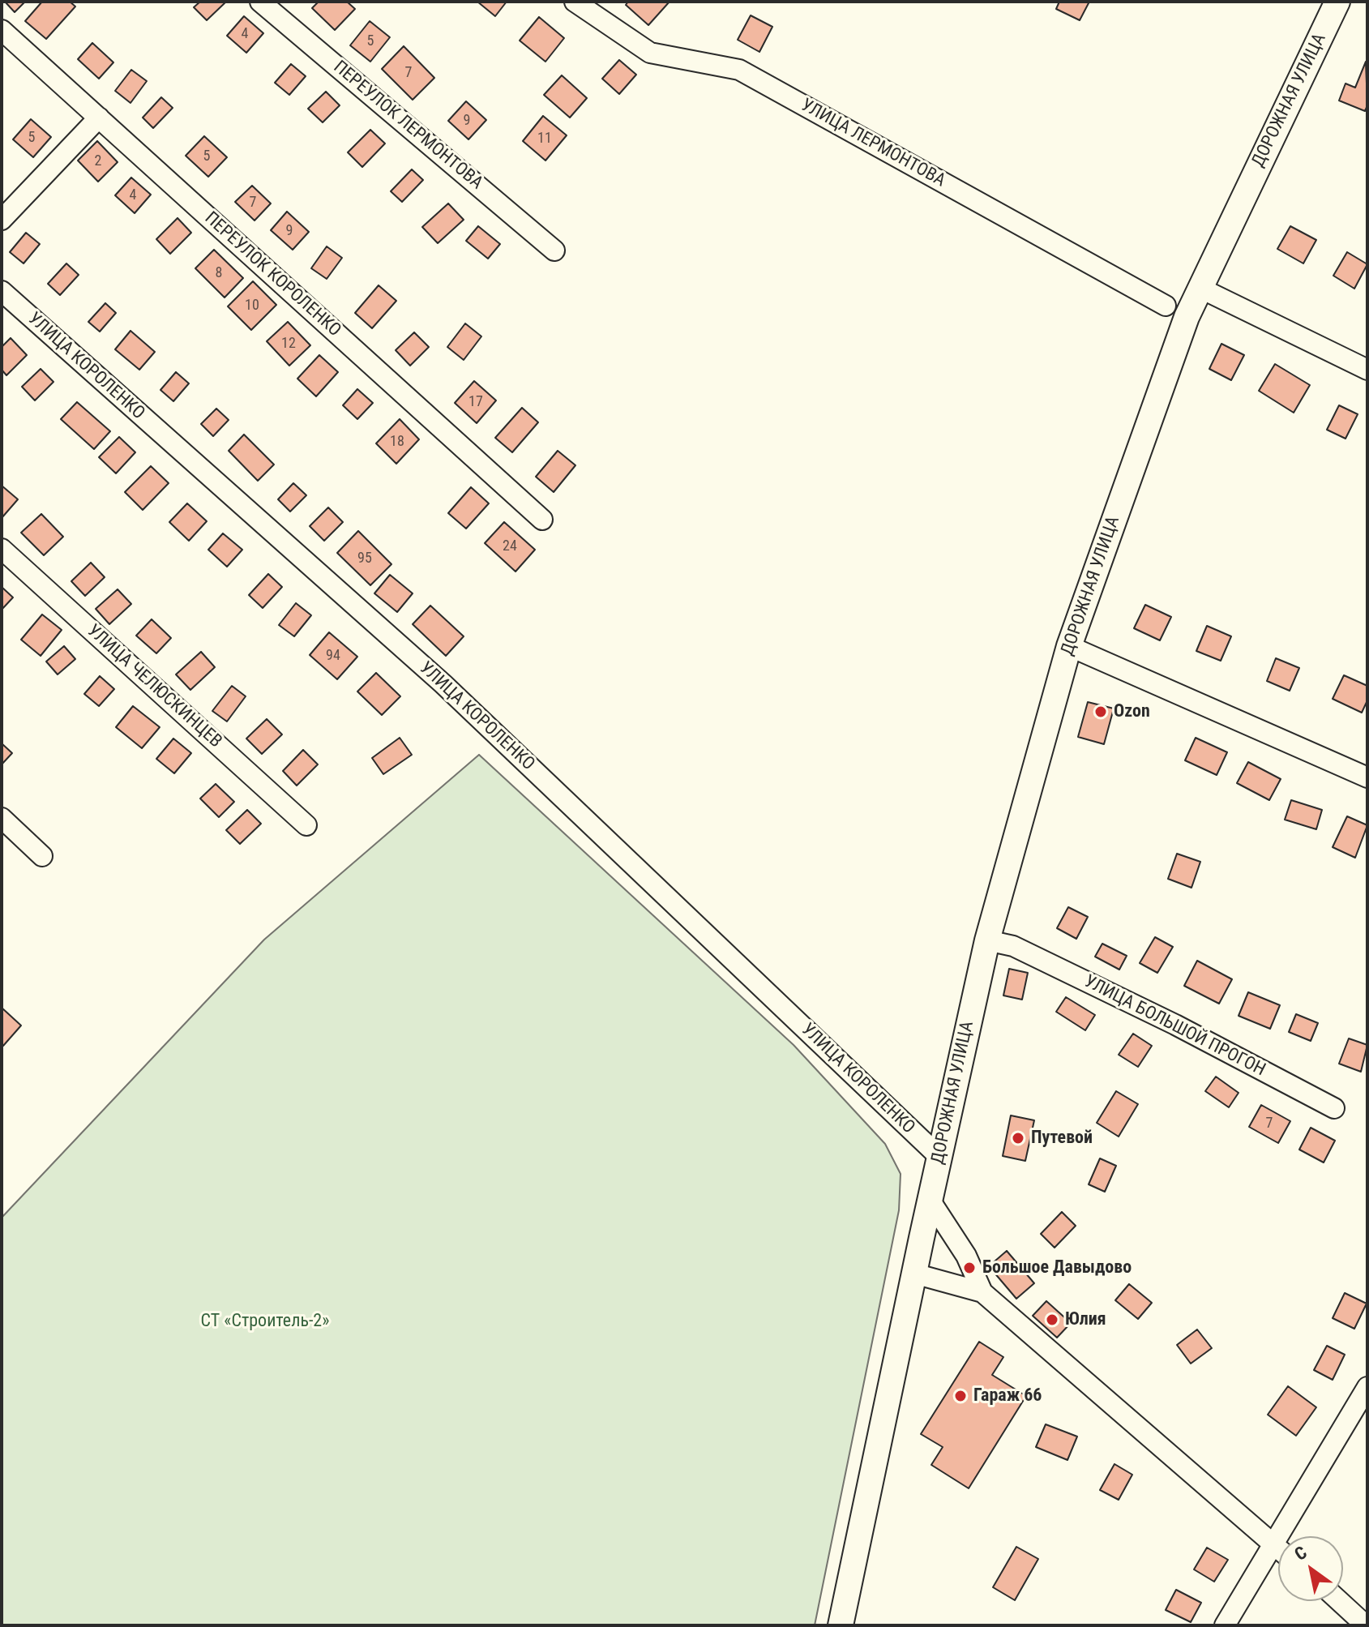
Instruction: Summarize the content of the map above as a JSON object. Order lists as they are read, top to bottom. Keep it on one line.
{"streets":{"main road":["ДОРОЖНАЯ УЛИЦА"],"street":["ПЕРЕУЛОК ЛЕРМОНТОВА","УЛИЦА ЛЕРМОНТОВА","ПЕРЕУЛОК КОРОЛЕНКО","УЛИЦА КОРОЛЕНКО","УЛИЦА ЧЕЛЮСКИНЦЕВ","УЛИЦА БОЛЬШОЙ ПРОГОН"]},"crossings":[["ДОРОЖНАЯ УЛИЦА","УЛИЦА КОРОЛЕНКО"],["ДОРОЖНАЯ УЛИЦА","УЛИЦА БОЛЬШОЙ ПРОГОН"]],"parks":["СТ «Строитель-2»"],"places":["Ozon","Путевой","Большое Давыдово","Юлия","Гараж 66"],"house_numbers":["4","5","7","9","5","11","5","2","4","7","9","8","10","12","17","18","24","95","94","7"],"north":"top left"}
